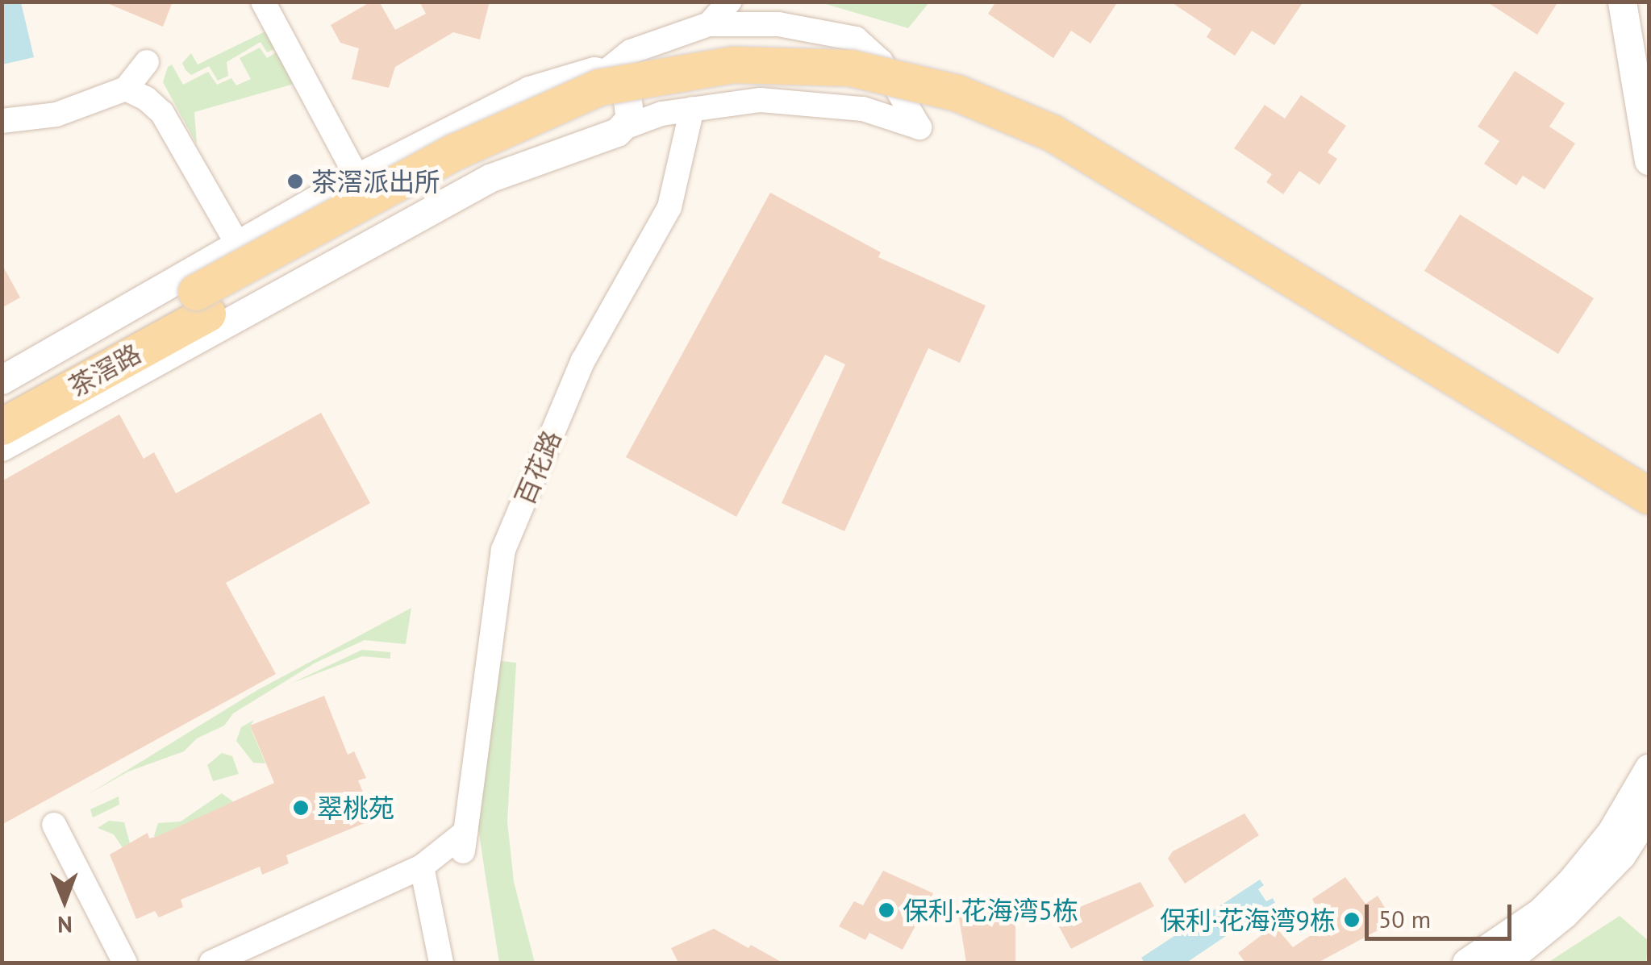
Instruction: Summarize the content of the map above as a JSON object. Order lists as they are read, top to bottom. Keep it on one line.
{"streets":{"main road":["茶滘路"],"street":["百花路"]},"places":["茶滘派出所","翠桃苑","保利·花海湾5栋","保利·花海湾9栋"],"scale_bar":"50 m","north":"bottom"}
